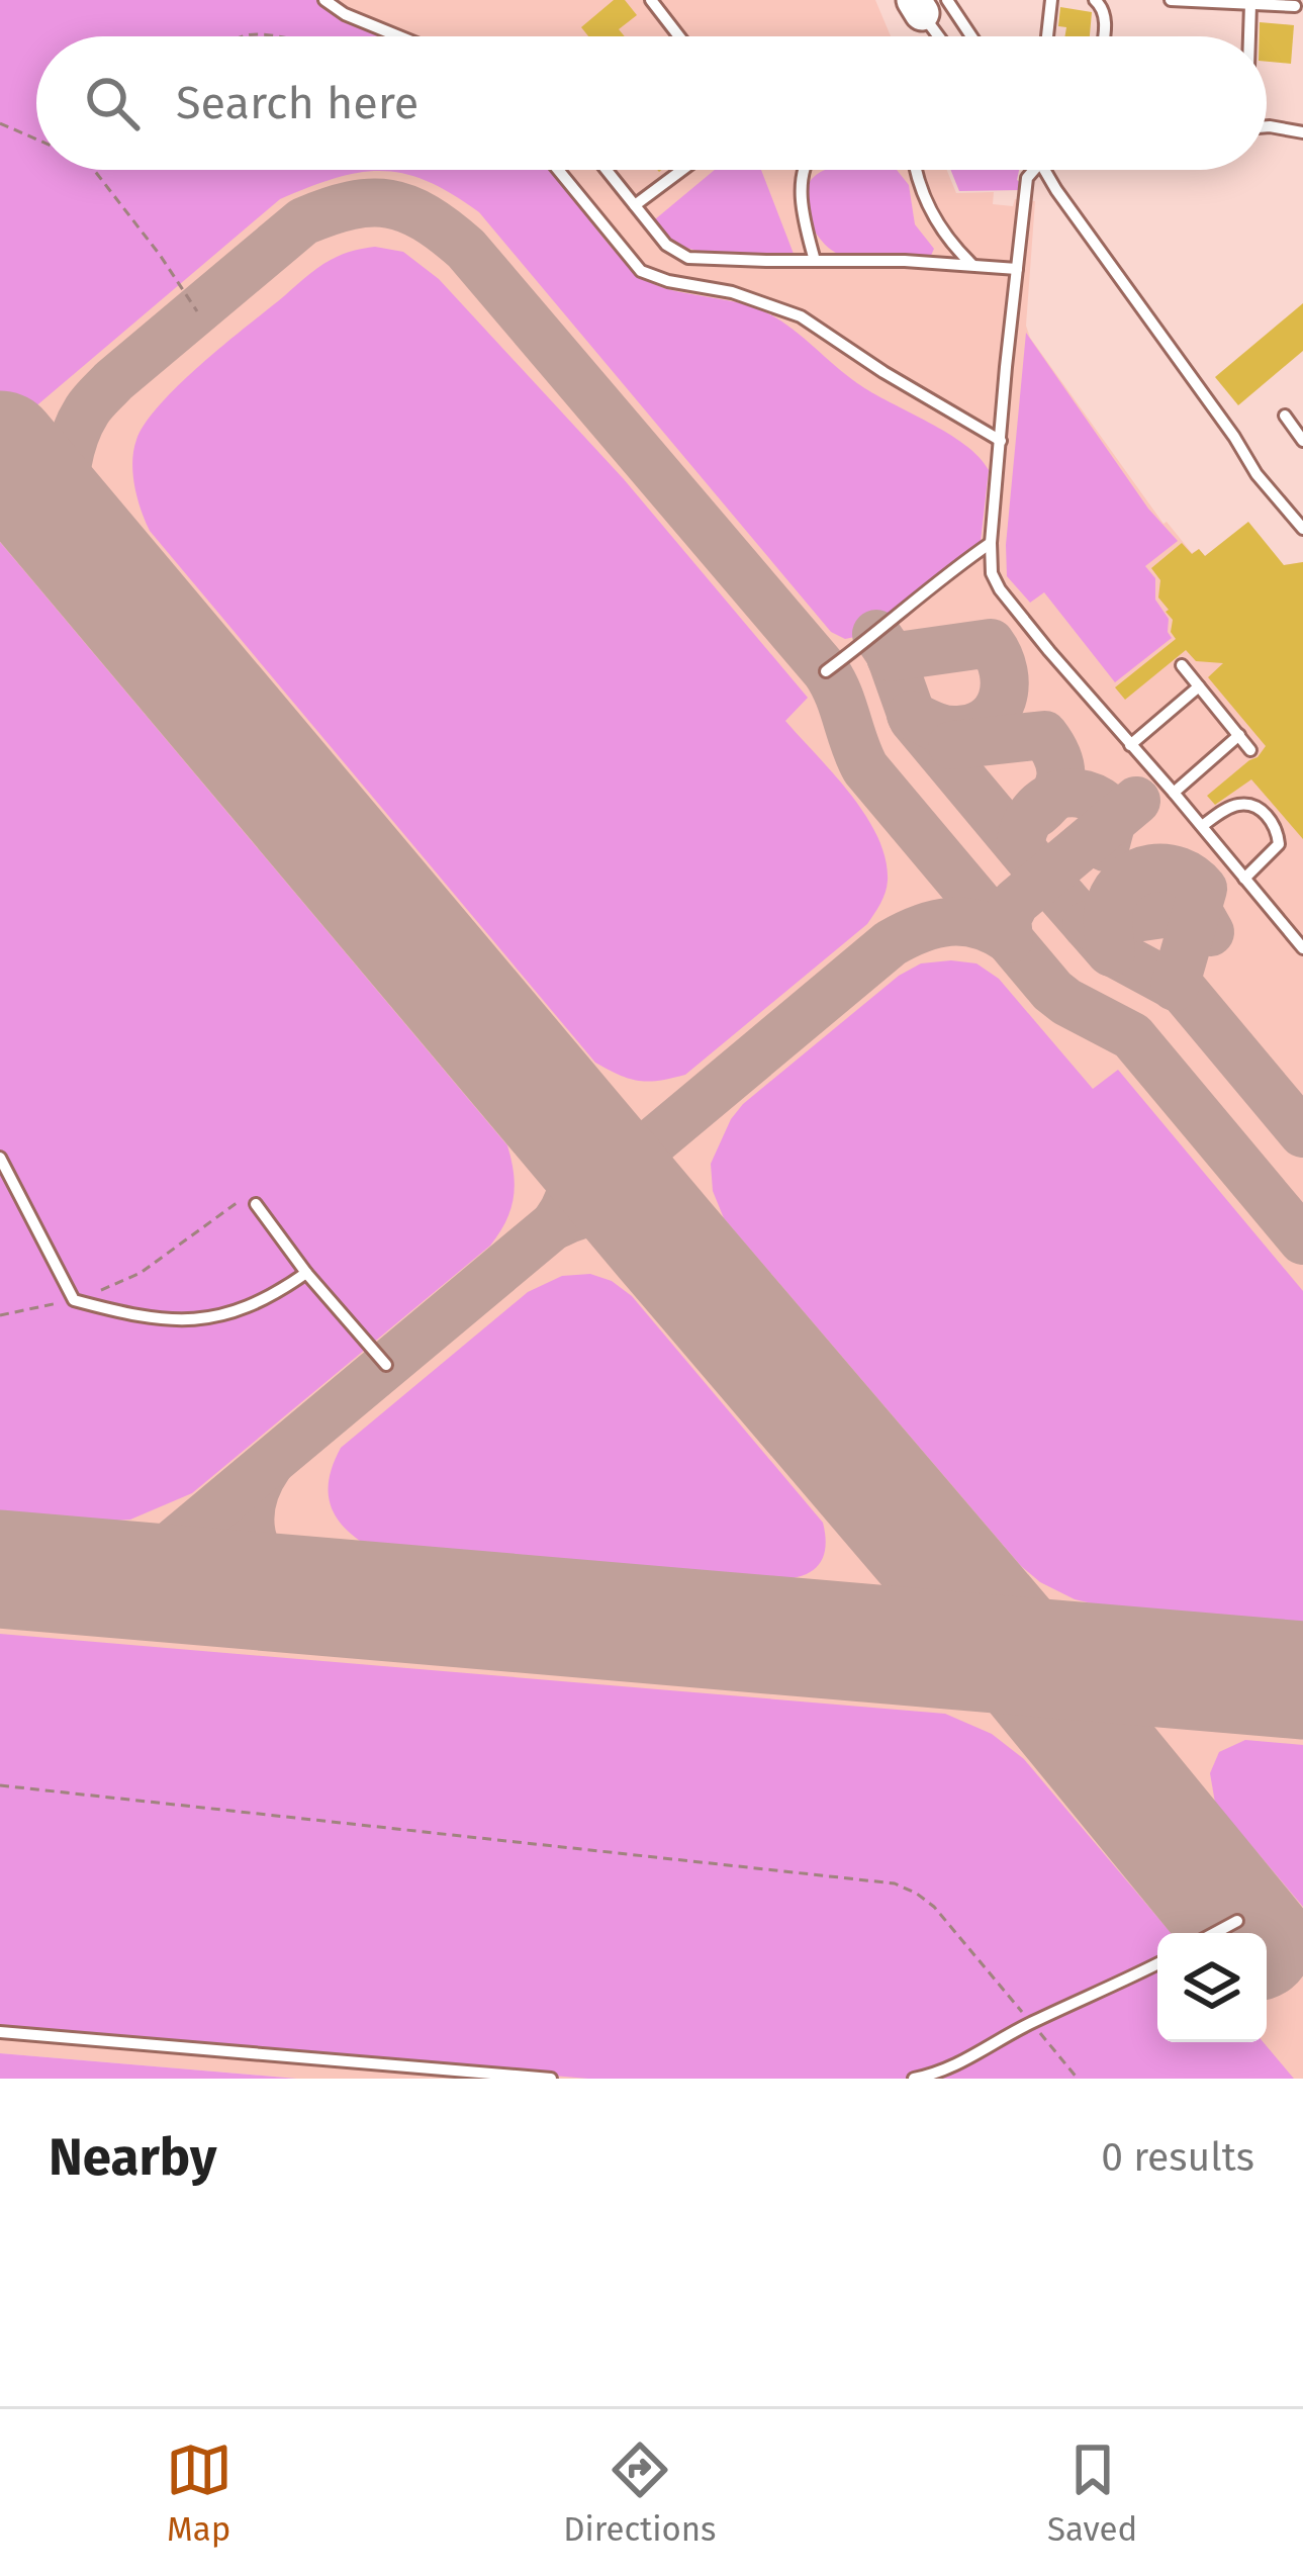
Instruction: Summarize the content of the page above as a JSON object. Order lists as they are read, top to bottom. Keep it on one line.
{"page":{"search":"Search here","heading":["Nearby","0 results"],"nav":["Map","Directions","Saved"]}}
